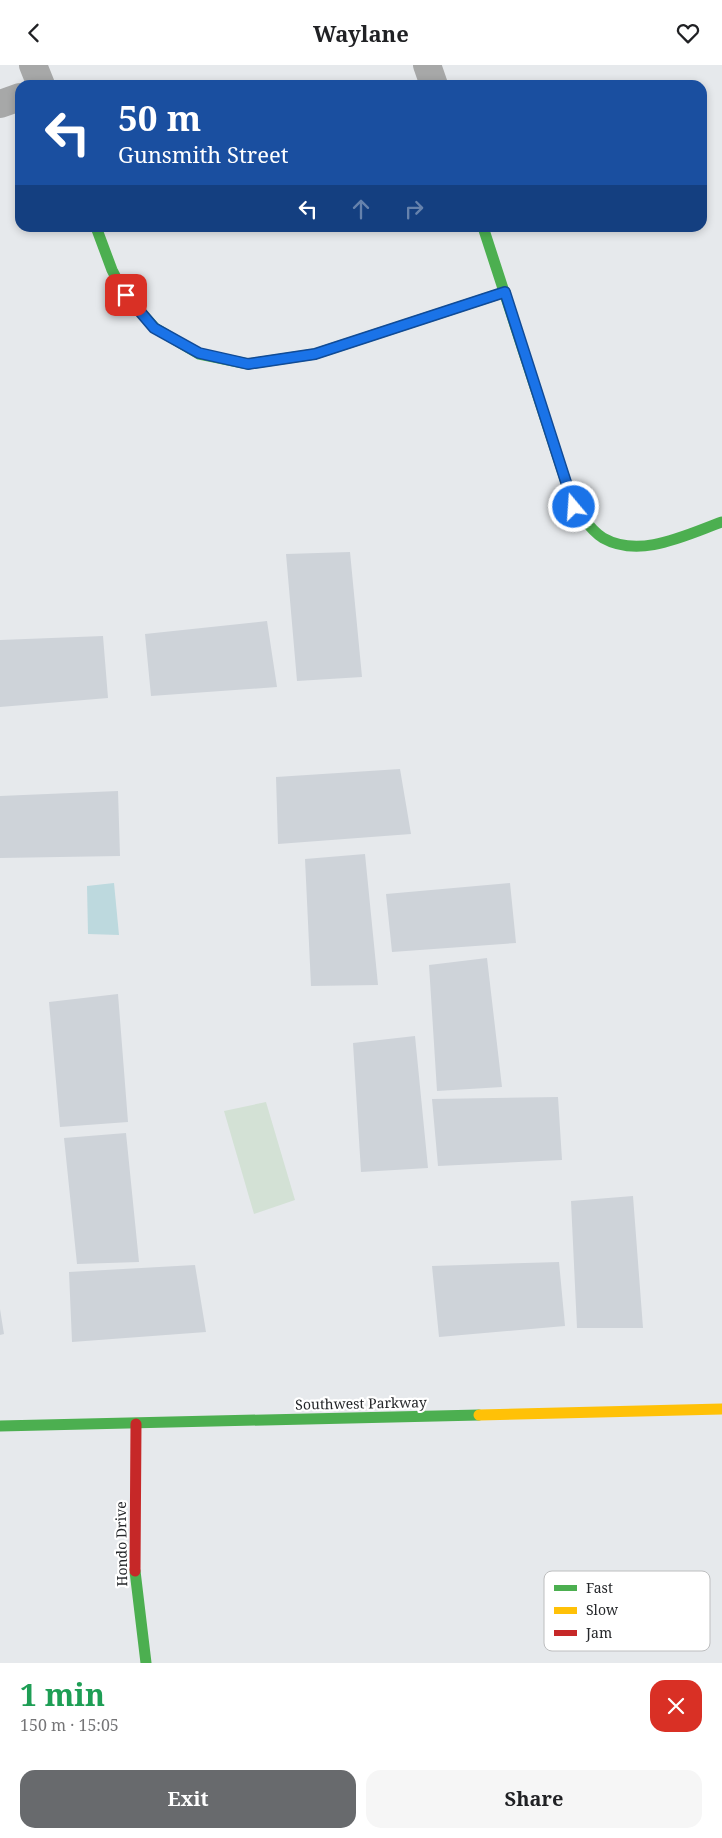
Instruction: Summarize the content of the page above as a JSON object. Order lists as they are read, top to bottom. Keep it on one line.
{"streets":{"street":["Southwest Parkway","Hondo Drive"]},"crossings":[["Southwest Parkway","Hondo Drive"]],"legend":["Fast","Slow","Jam"],"page":{"header":"Waylane","turn":["50 m","Gunsmith Street"],"heading":["1 min","150 m · 15:05"],"buttons":["Exit","Share"]}}
